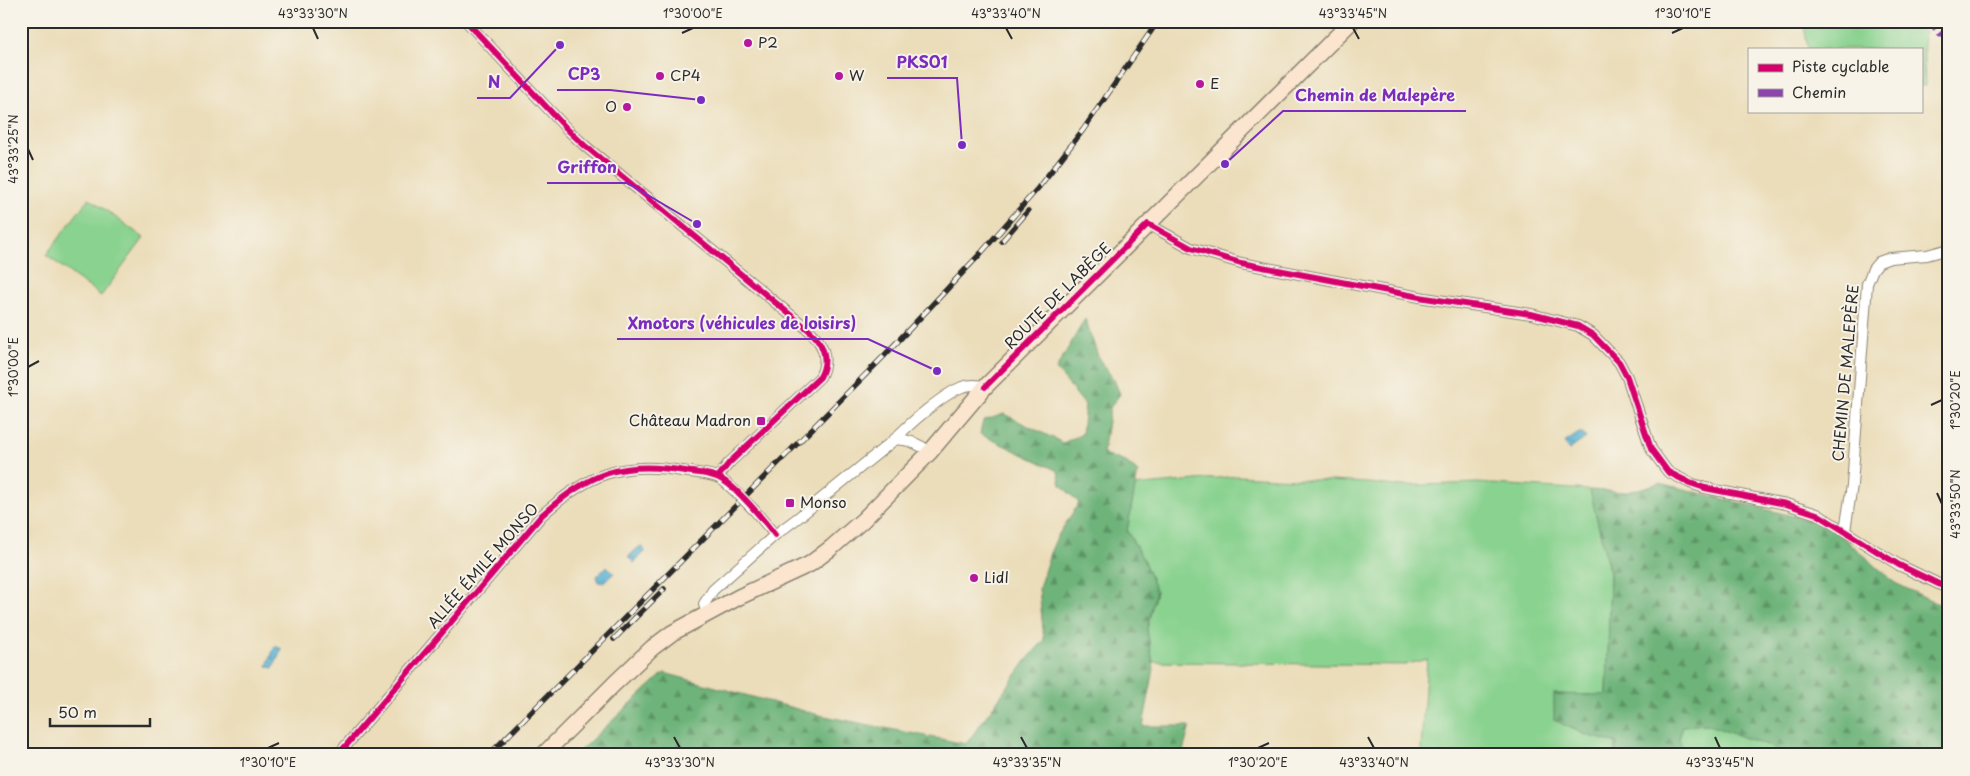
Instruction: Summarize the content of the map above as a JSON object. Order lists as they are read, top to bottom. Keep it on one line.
{"streets":{"main road":["ROUTE DE LABÈGE"],"street":["CHEMIN DE MALEPÈRE","ALLÉE ÉMILE MONSO"]},"places":{"other":["P2","N","CP4","W","E","CP3","O","PKS01","Chemin de Malepère","Griffon","Xmotors (véhicules de loisirs)","Lidl"],"transit":["Château Madron","Monso"]},"legend":["Piste cyclable","Chemin"],"scale_bar":"50 m","coordinates":["43°33'30\"N","1°30'00\"E","43°33'40\"N","43°33'45\"N","1°30'10\"E","43°33'25\"N","1°30'20\"E","43°33'50\"N","43°33'35\"N"]}
